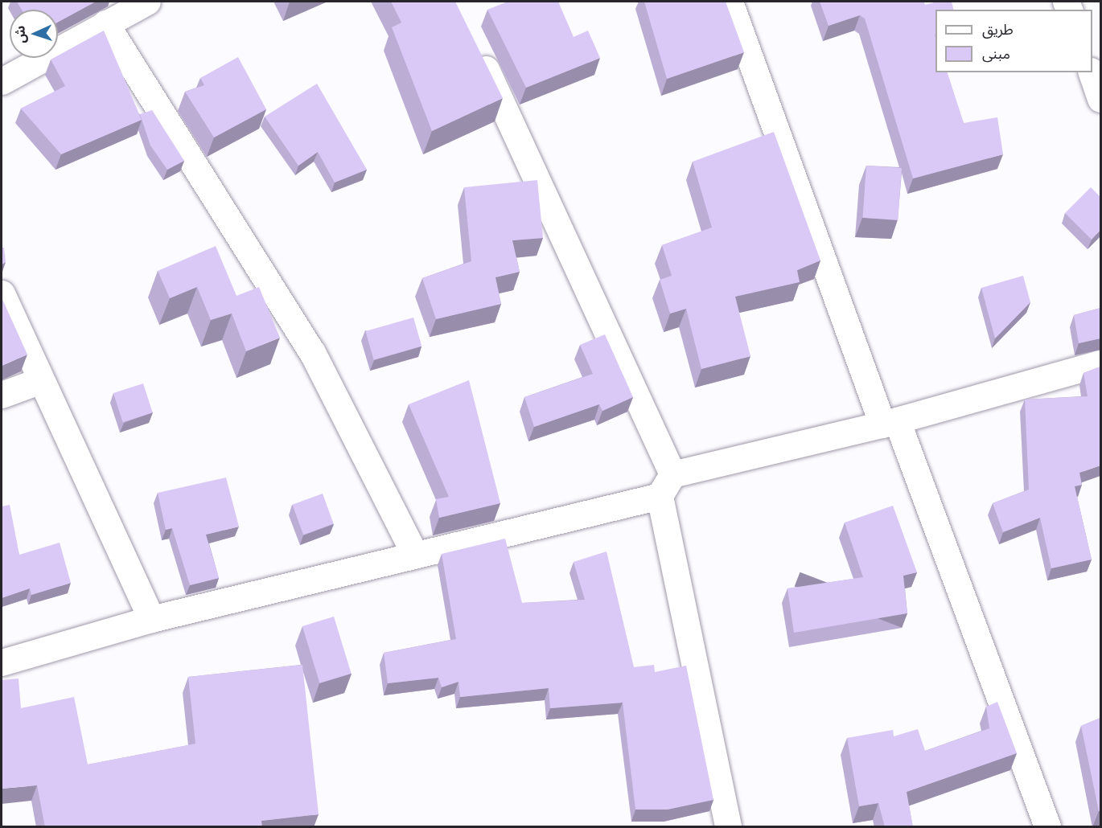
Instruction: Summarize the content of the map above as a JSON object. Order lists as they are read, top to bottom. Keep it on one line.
{"legend":["طريق","مبنى"],"north":"left"}
